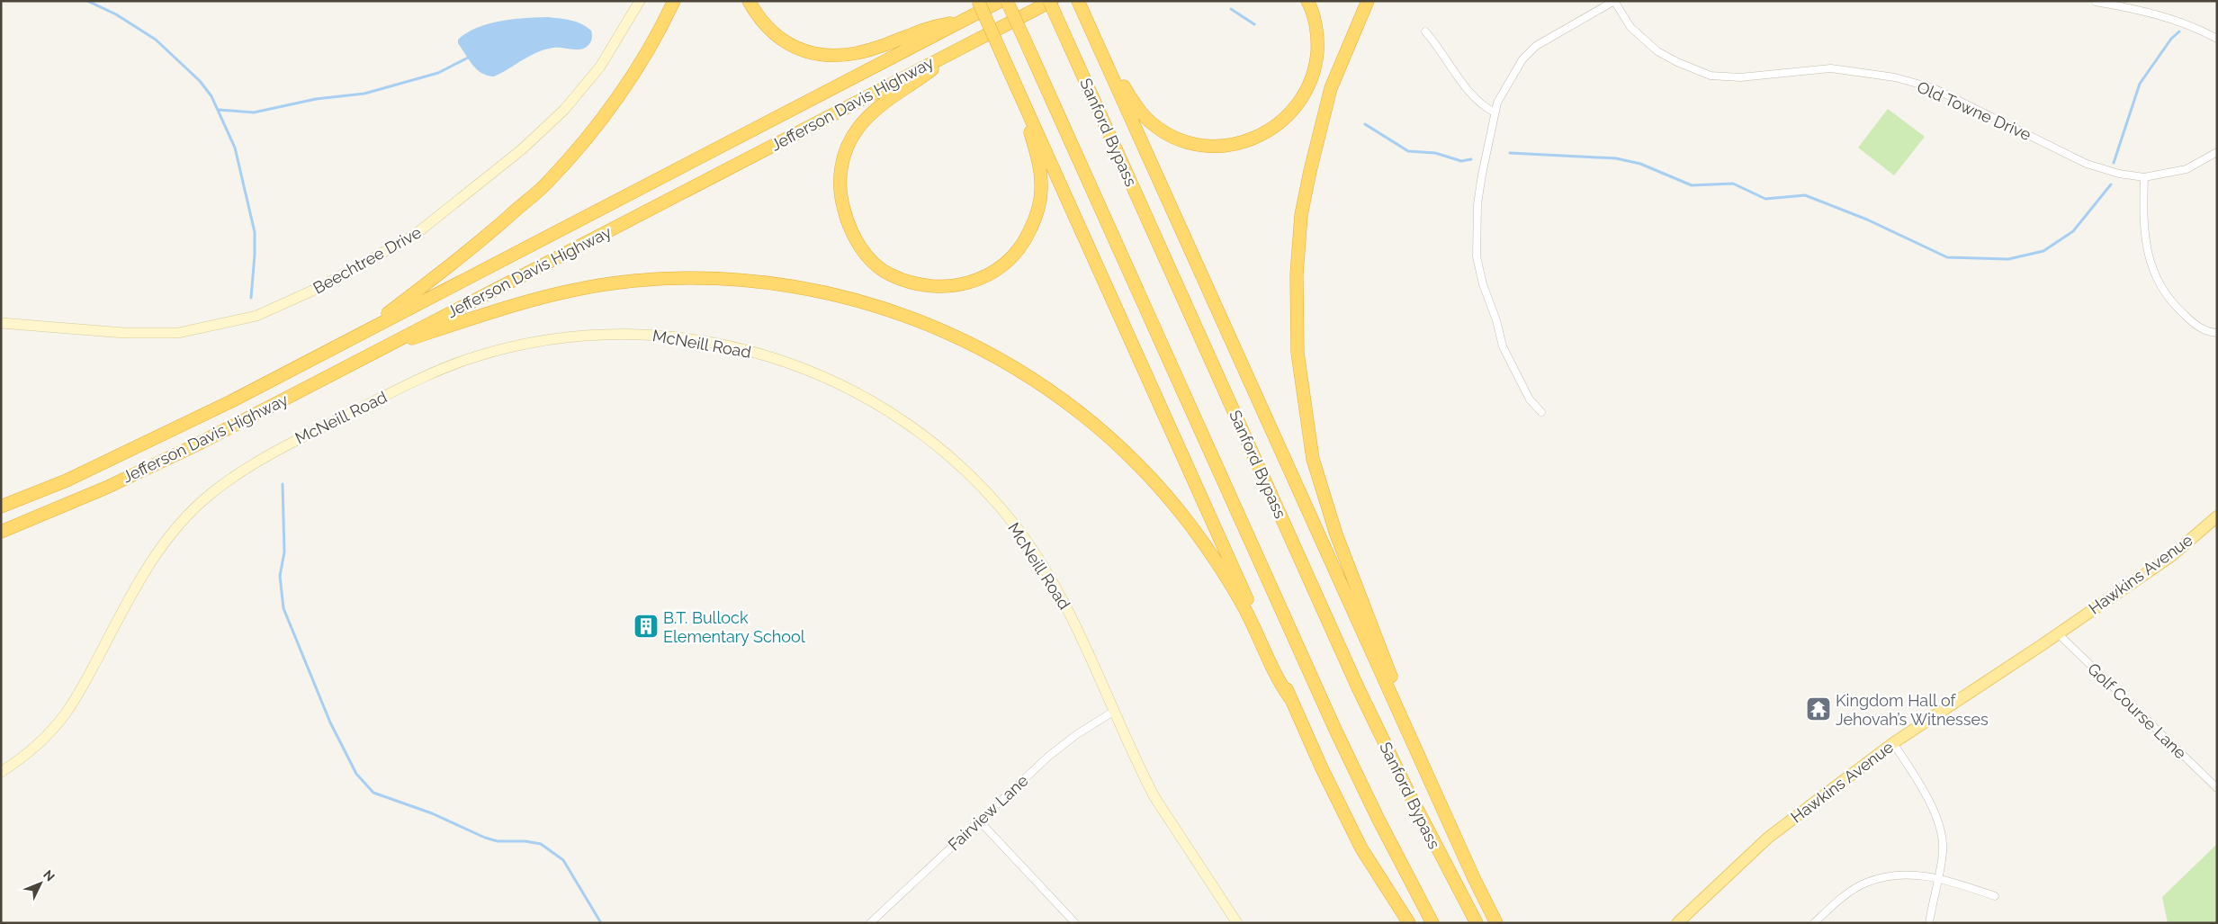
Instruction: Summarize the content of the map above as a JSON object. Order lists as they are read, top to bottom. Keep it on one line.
{"streets":{"highway":["Jefferson Davis Highway","Sanford Bypass"],"main road":["Hawkins Avenue"],"street":["Old Towne Drive","Beechtree Drive","McNeill Road","Golf Course Lane","Fairview Lane"]},"crossings":[["Jefferson Davis Highway","Sanford Bypass"],["McNeill Road","Fairview Lane"],["Hawkins Avenue","Golf Course Lane"]],"places":{"building":["B.T. Bullock Elementary School"],"temple":["Kingdom Hall of Jehovah’s Witnesses"]},"north":"top right"}
